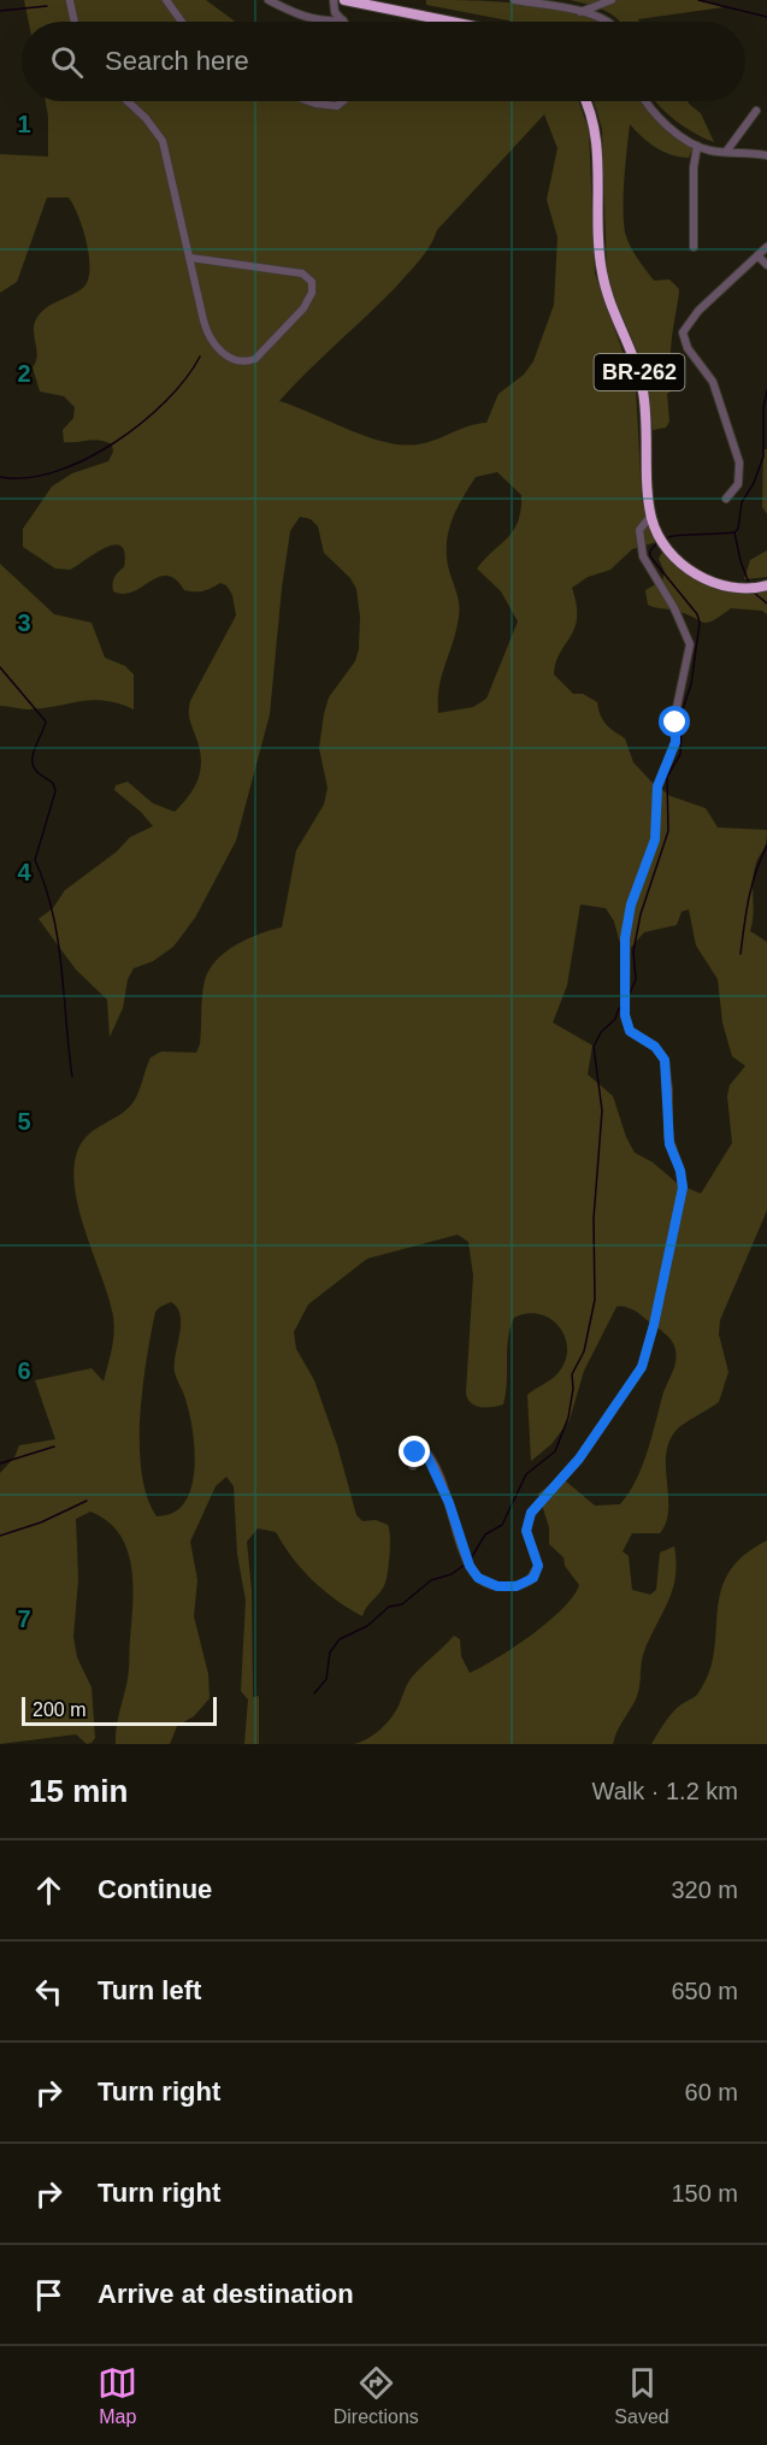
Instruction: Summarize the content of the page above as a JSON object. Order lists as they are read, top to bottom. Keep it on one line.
{"streets":{"highway":["BR-262"]},"scale_bar":"200 m","page":{"search":"Search here","scale":"200 m","heading":["15 min","Walk · 1.2 km"],"list":[["Continue","320 m"],["Turn left","650 m"],["Turn right","60 m"],["Turn right","150 m"],"Arrive at destination"],"nav":["Map","Directions","Saved"]},"grid":{"rows":["1","2","3","4","5","6","7"]}}
